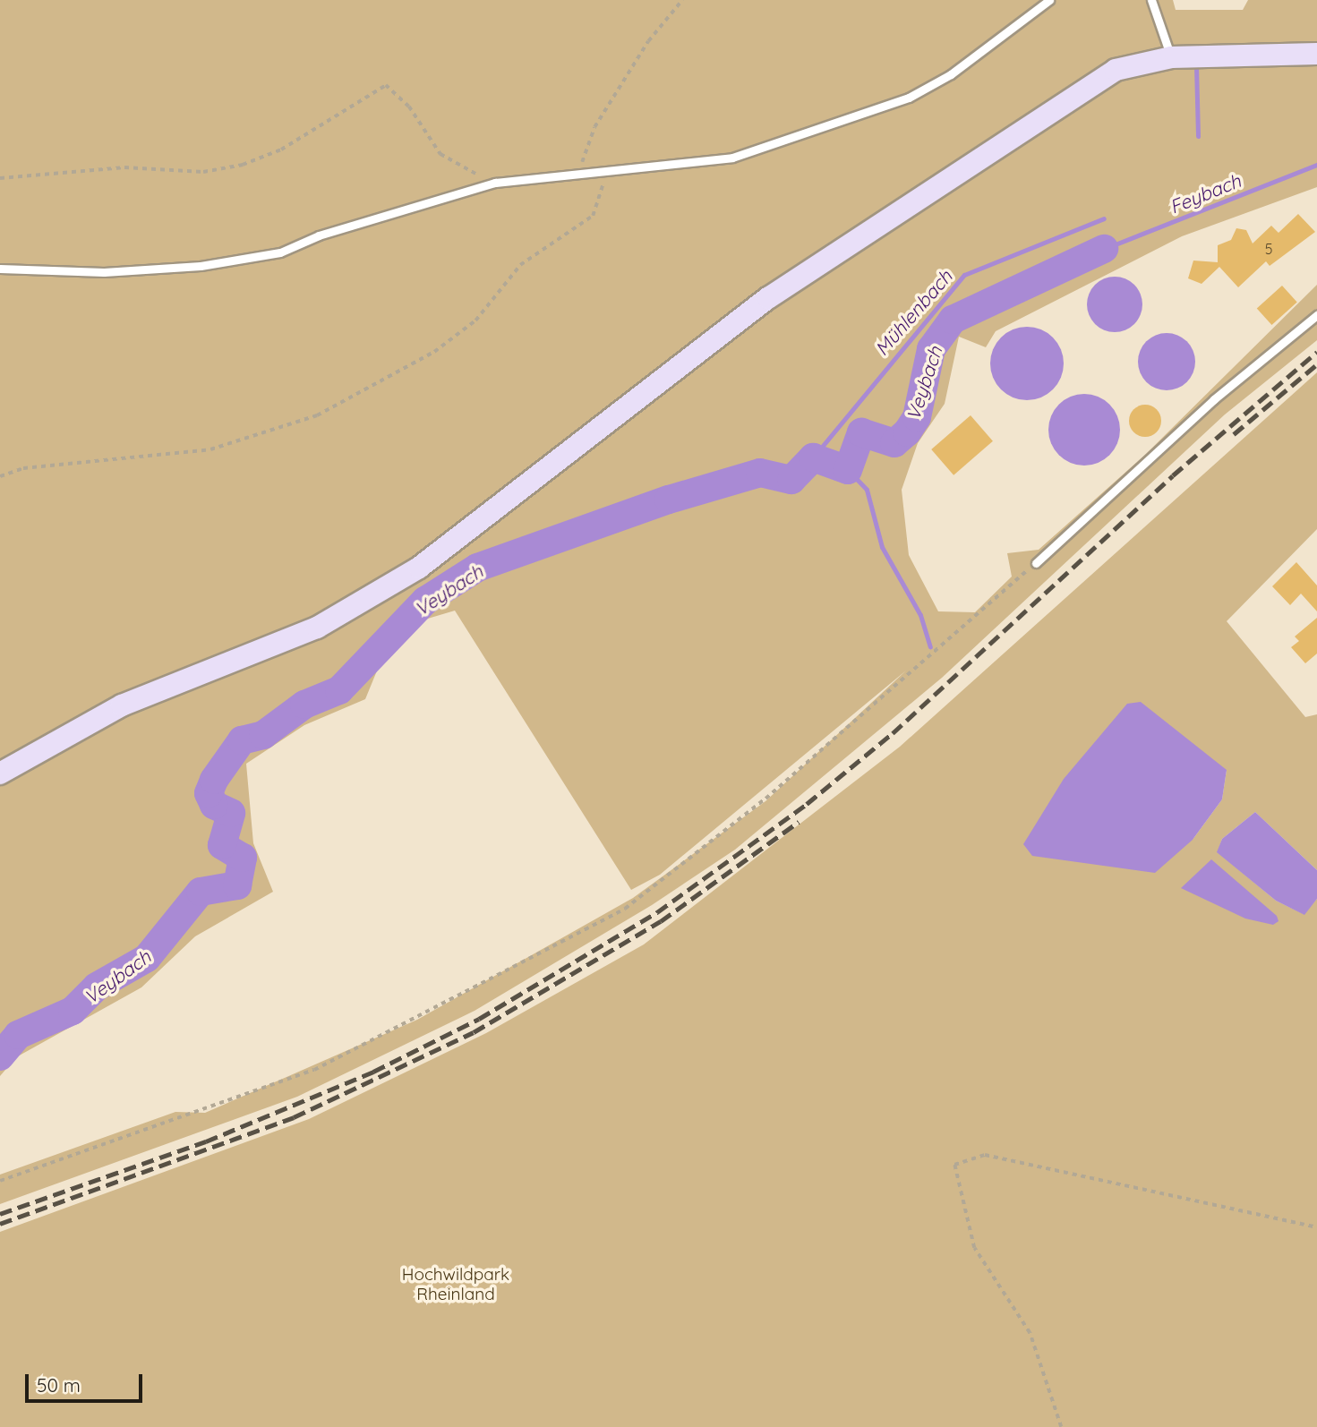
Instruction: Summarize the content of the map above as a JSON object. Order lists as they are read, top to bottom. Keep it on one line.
{"water":["Feybach","Mühlenbach","Veybach"],"parks":["Hochwildpark Rheinland"],"house_numbers":["5"],"scale_bar":"50 m"}
